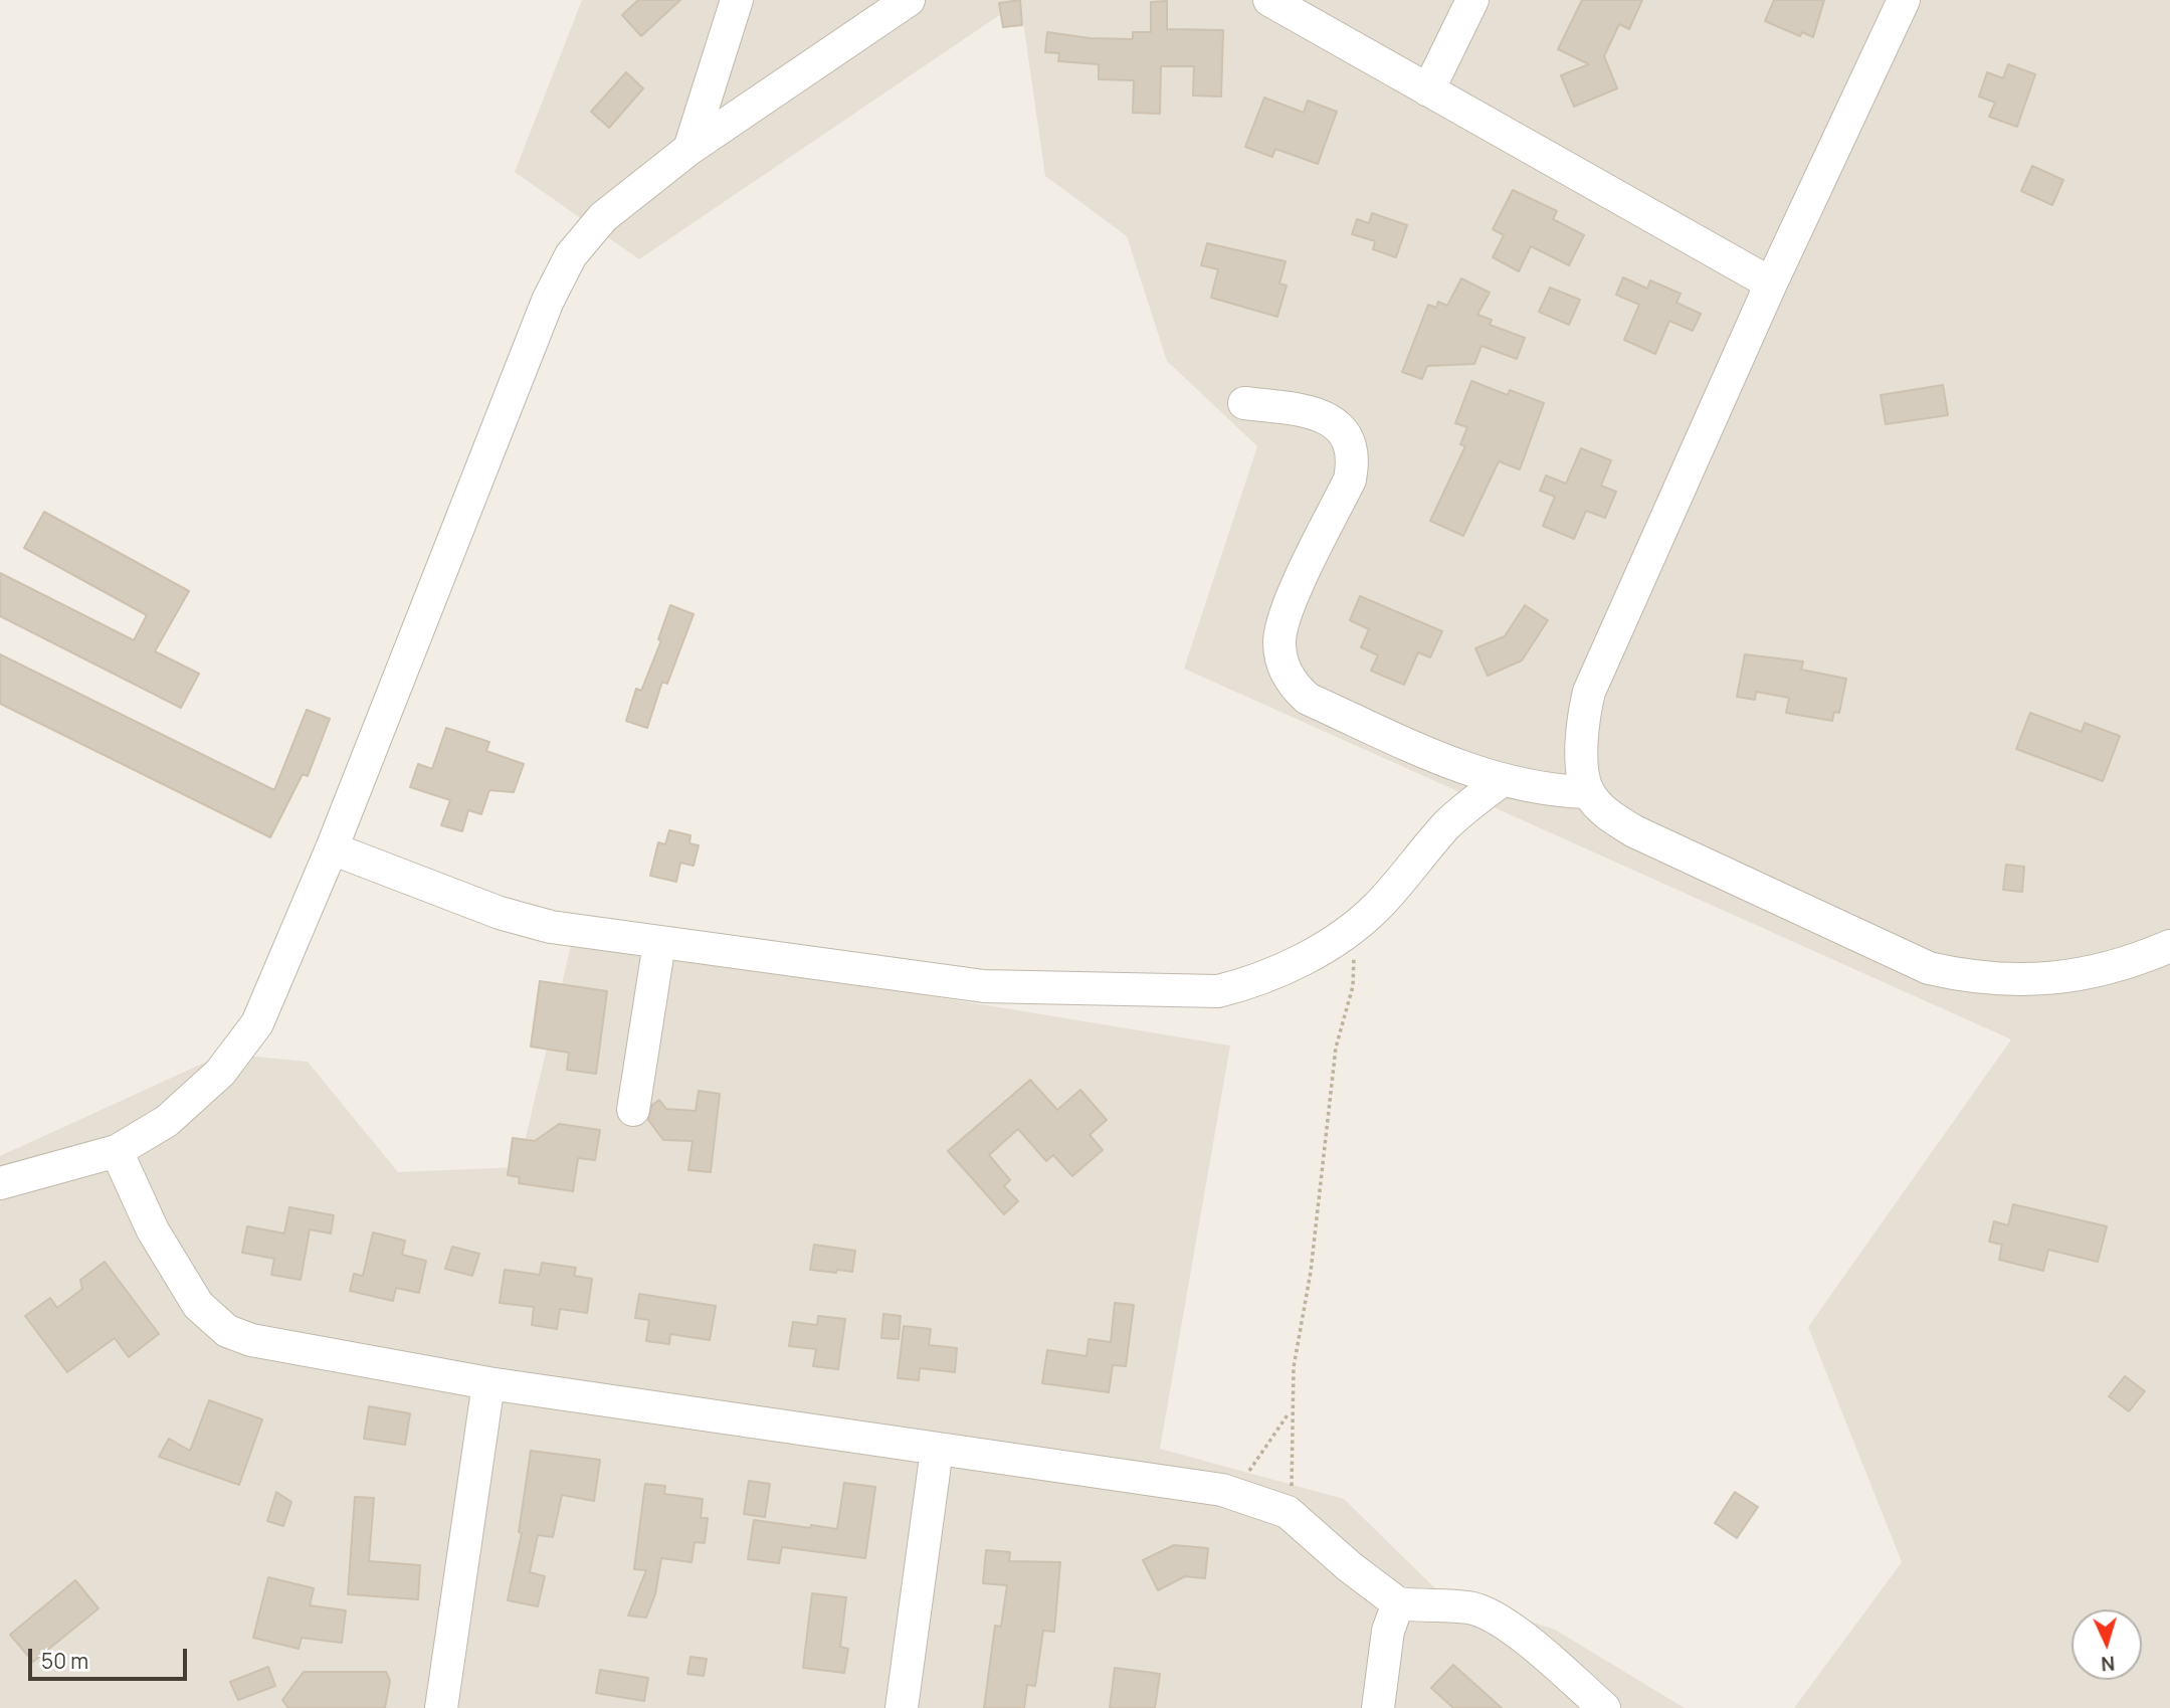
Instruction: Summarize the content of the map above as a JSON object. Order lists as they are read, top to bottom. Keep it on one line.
{"scale_bar":"50 m","north":"bottom"}
